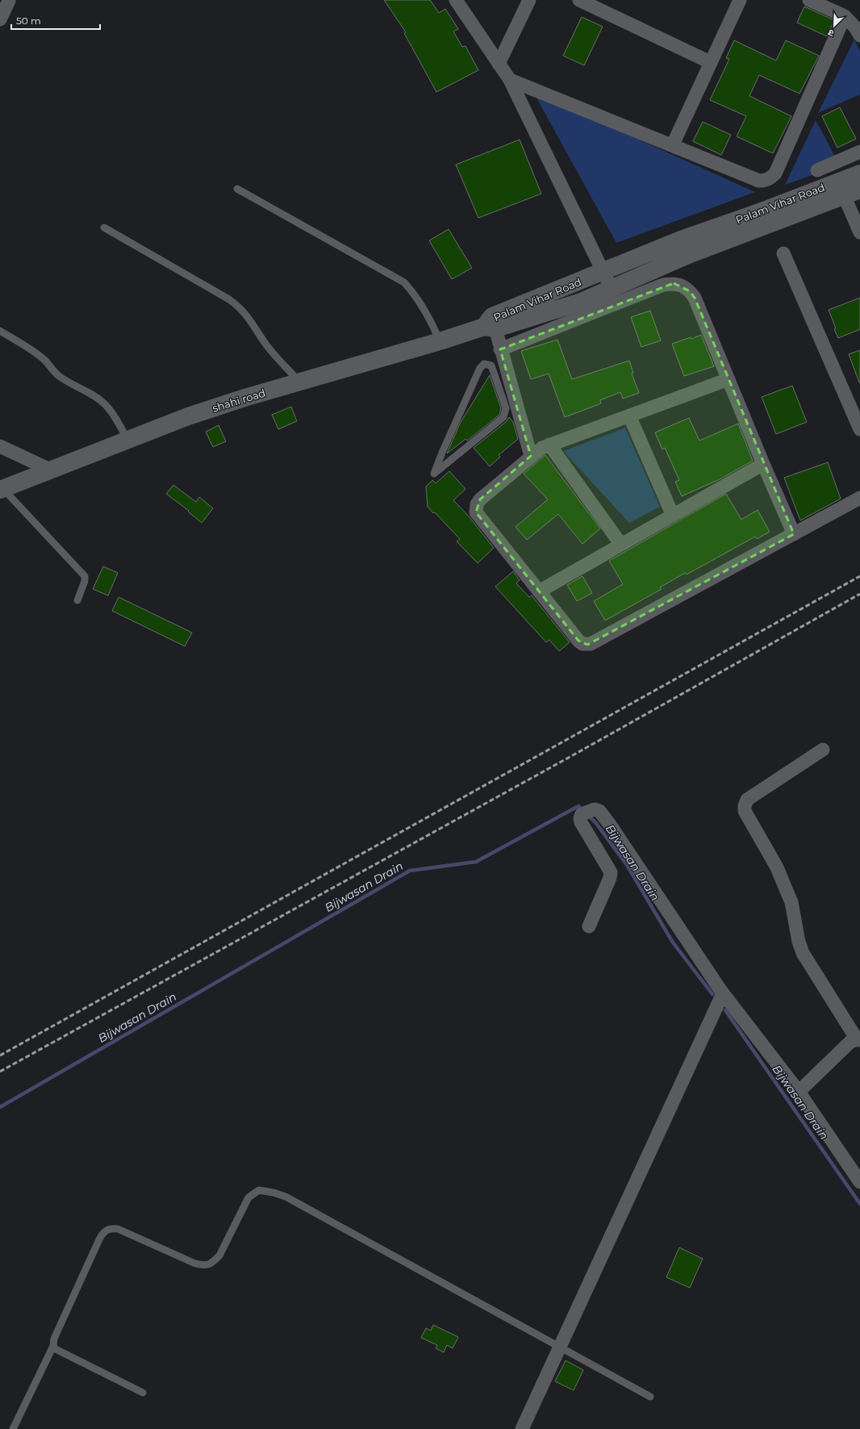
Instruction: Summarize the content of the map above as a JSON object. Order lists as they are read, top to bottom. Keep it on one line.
{"streets":{"street":["Palam Vihar Road","shahi road"]},"crossings":[["Palam Vihar Road","shahi road"]],"water":["Bijwasan Drain"],"scale_bar":"50 m","north":"bottom left"}
